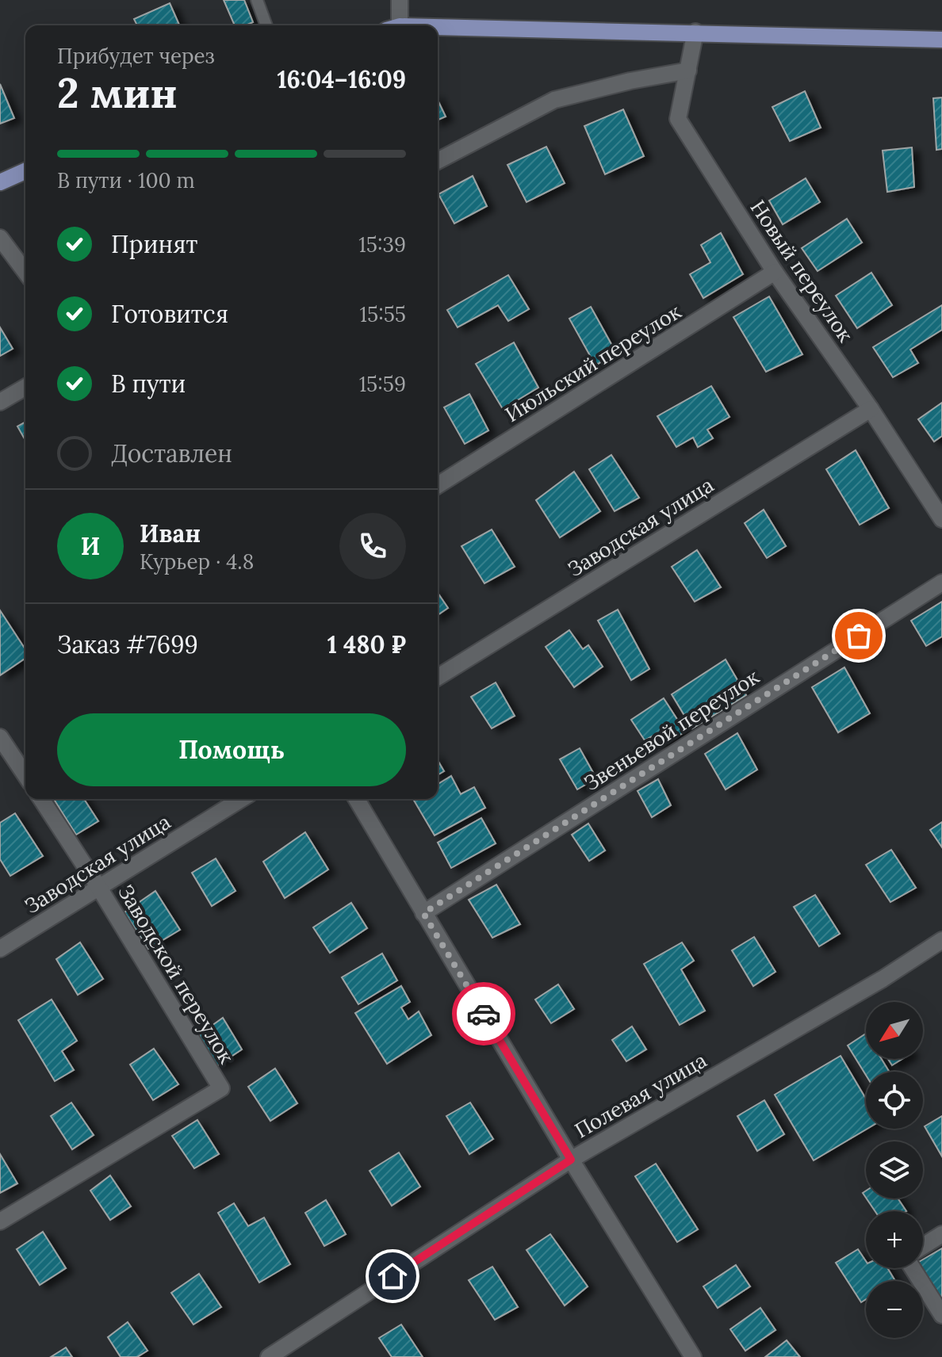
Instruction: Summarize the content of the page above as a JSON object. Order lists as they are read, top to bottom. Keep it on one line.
{"streets":{"street":["Новый переулок","Июльский переулок","Заводская улица","Звеньевой переулок","Заводской переулок","Полевая улица"]},"crossings":[["Новый переулок","Июльский переулок"],["Новый переулок","Заводская улица"],["Заводская улица","Заводской переулок"]],"north":"bottom left","page":{"heading":["2 мин","Прибудет через","16:04–16:09"],"panel":["Иван","Курьер · 4.8","Заказ #7699","1 480 ₽"],"bar":"В пути · 100 m","list":[["Принят","15:39"],["Готовится","15:55"],["В пути","15:59"],"Доставлен"],"round":"И","buttons":"Помощь","map_buttons":["+","−"]}}
